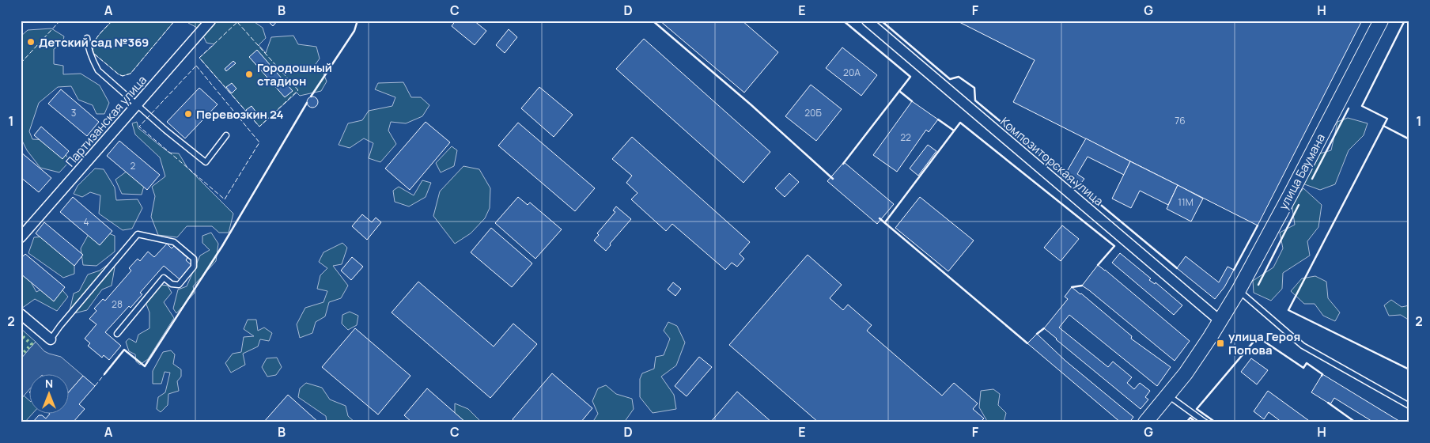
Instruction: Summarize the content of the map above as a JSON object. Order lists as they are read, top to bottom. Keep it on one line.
{"streets":{"street":["Партизанская улица","Композиторская улица","улица Баумана"]},"crossings":[["Композиторская улица","улица Баумана"]],"places":{"other":["Детский сад №369","Городошный стадион","Перевозкин 24"],"transit":["улица Героя Попова"]},"house_numbers":["20А","3","20Б","76","22","2","11М","4","28"],"north":"top","grid":{"columns":["A","B","C","D","E","F","G","H"],"rows":["1","2"]}}
